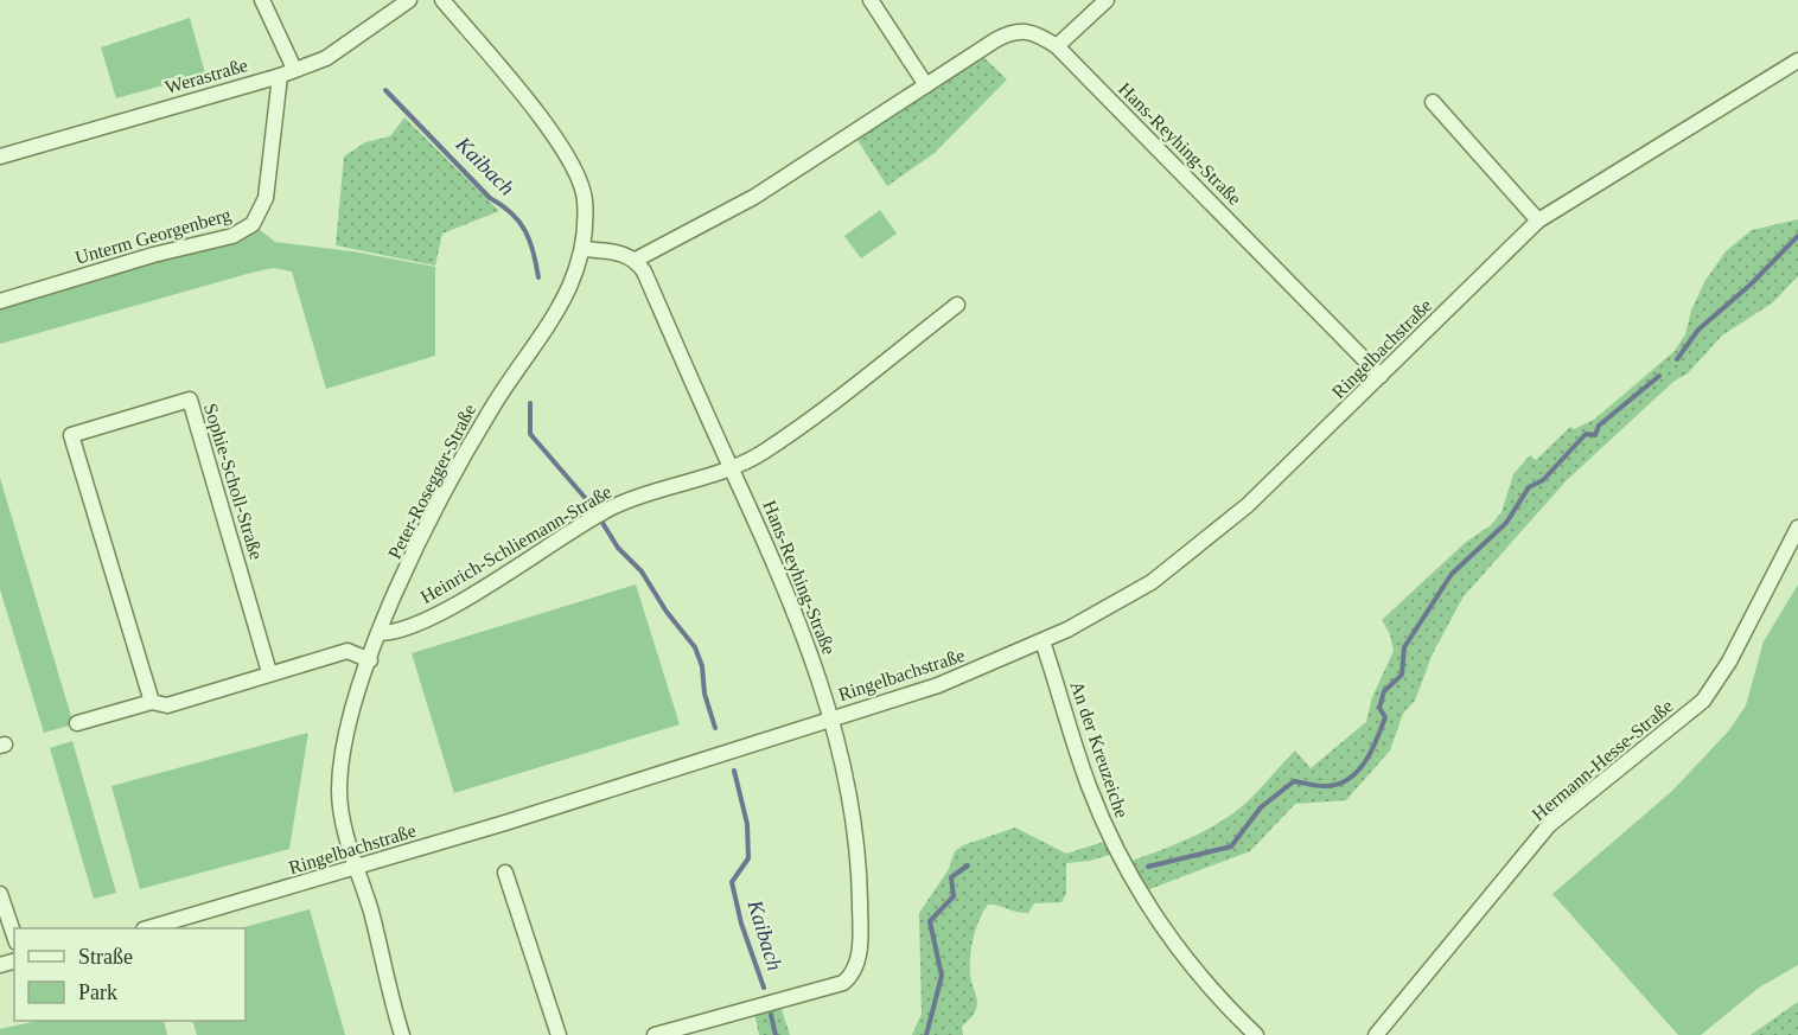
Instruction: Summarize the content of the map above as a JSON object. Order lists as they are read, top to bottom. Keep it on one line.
{"streets":{"street":["Werastraße","Hans-Reyhing-Straße","Unterm Georgenberg","Ringelbachstraße","Sophie-Scholl-Straße","Peter-Rosegger-Straße","Heinrich-Schliemann-Straße","An der Kreuzeiche","Hermann-Hesse-Straße"]},"crossings":[["Werastraße","Unterm Georgenberg"],["Hans-Reyhing-Straße","Ringelbachstraße"],["Hans-Reyhing-Straße","Heinrich-Schliemann-Straße"],["Ringelbachstraße","Peter-Rosegger-Straße"],["Ringelbachstraße","An der Kreuzeiche"],["Peter-Rosegger-Straße","Heinrich-Schliemann-Straße"]],"water":["Kaibach"],"legend":["Straße","Park"]}
